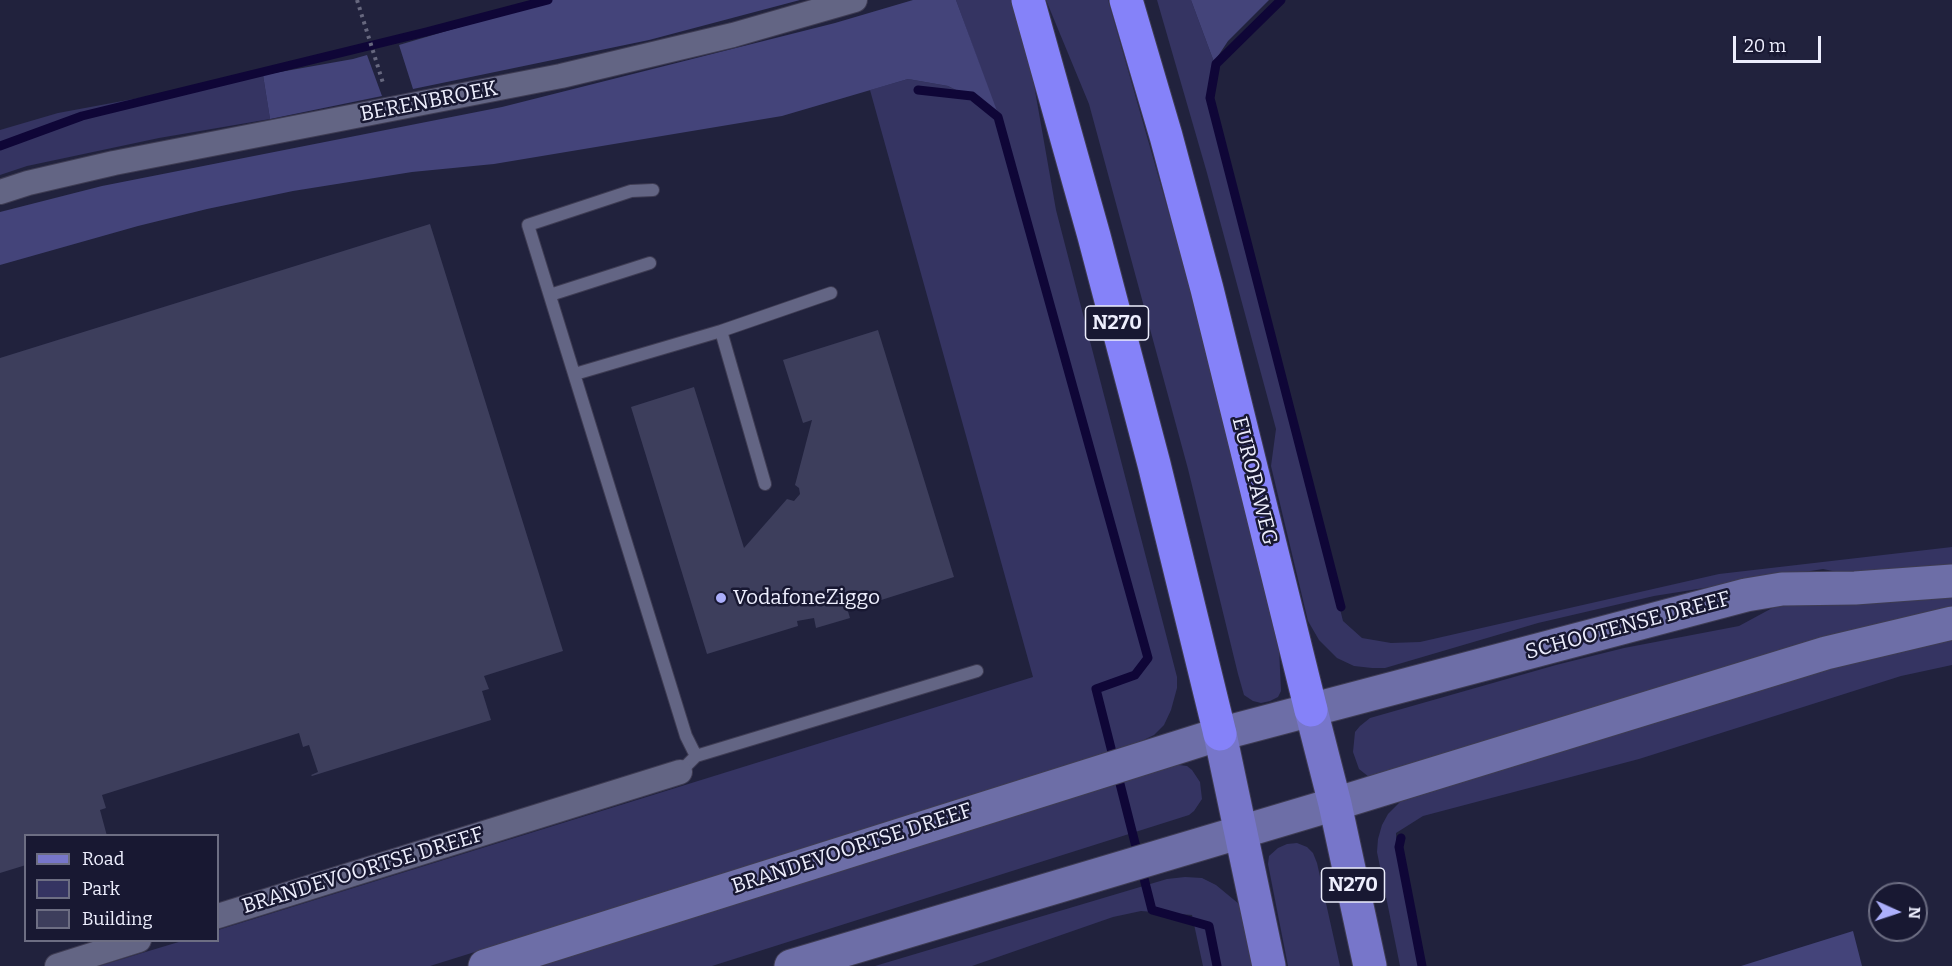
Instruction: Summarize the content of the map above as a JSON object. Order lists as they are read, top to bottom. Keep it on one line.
{"streets":{"highway":["N270","EUROPAWEG"],"main road":["SCHOOTENSE DREEF","BRANDEVOORTSE DREEF"],"street":["BERENBROEK"]},"crossings":[["N270","SCHOOTENSE DREEF"],["N270","BRANDEVOORTSE DREEF"],["EUROPAWEG","SCHOOTENSE DREEF"],["SCHOOTENSE DREEF","BRANDEVOORTSE DREEF"]],"places":["VodafoneZiggo"],"legend":["Road","Park","Building"],"scale_bar":"20 m","north":"right"}
